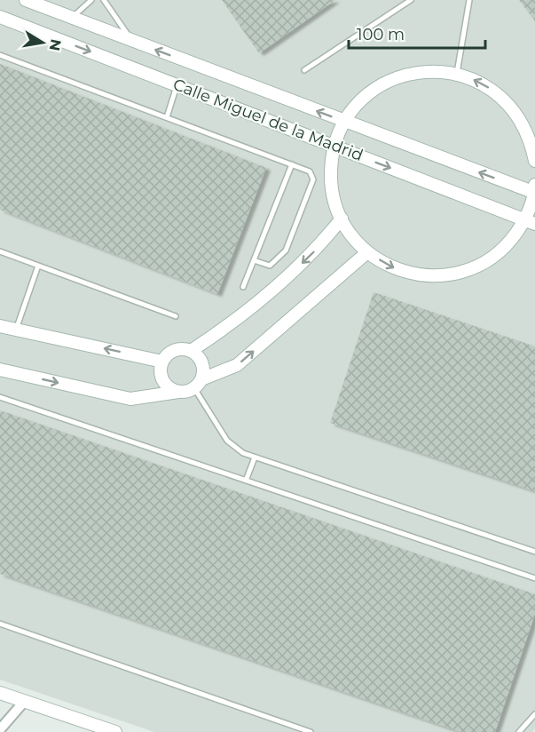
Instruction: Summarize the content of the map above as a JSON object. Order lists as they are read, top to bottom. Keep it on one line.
{"streets":{"main road":["Calle Miguel de la Madrid"]},"scale_bar":"100 m","north":"right"}
